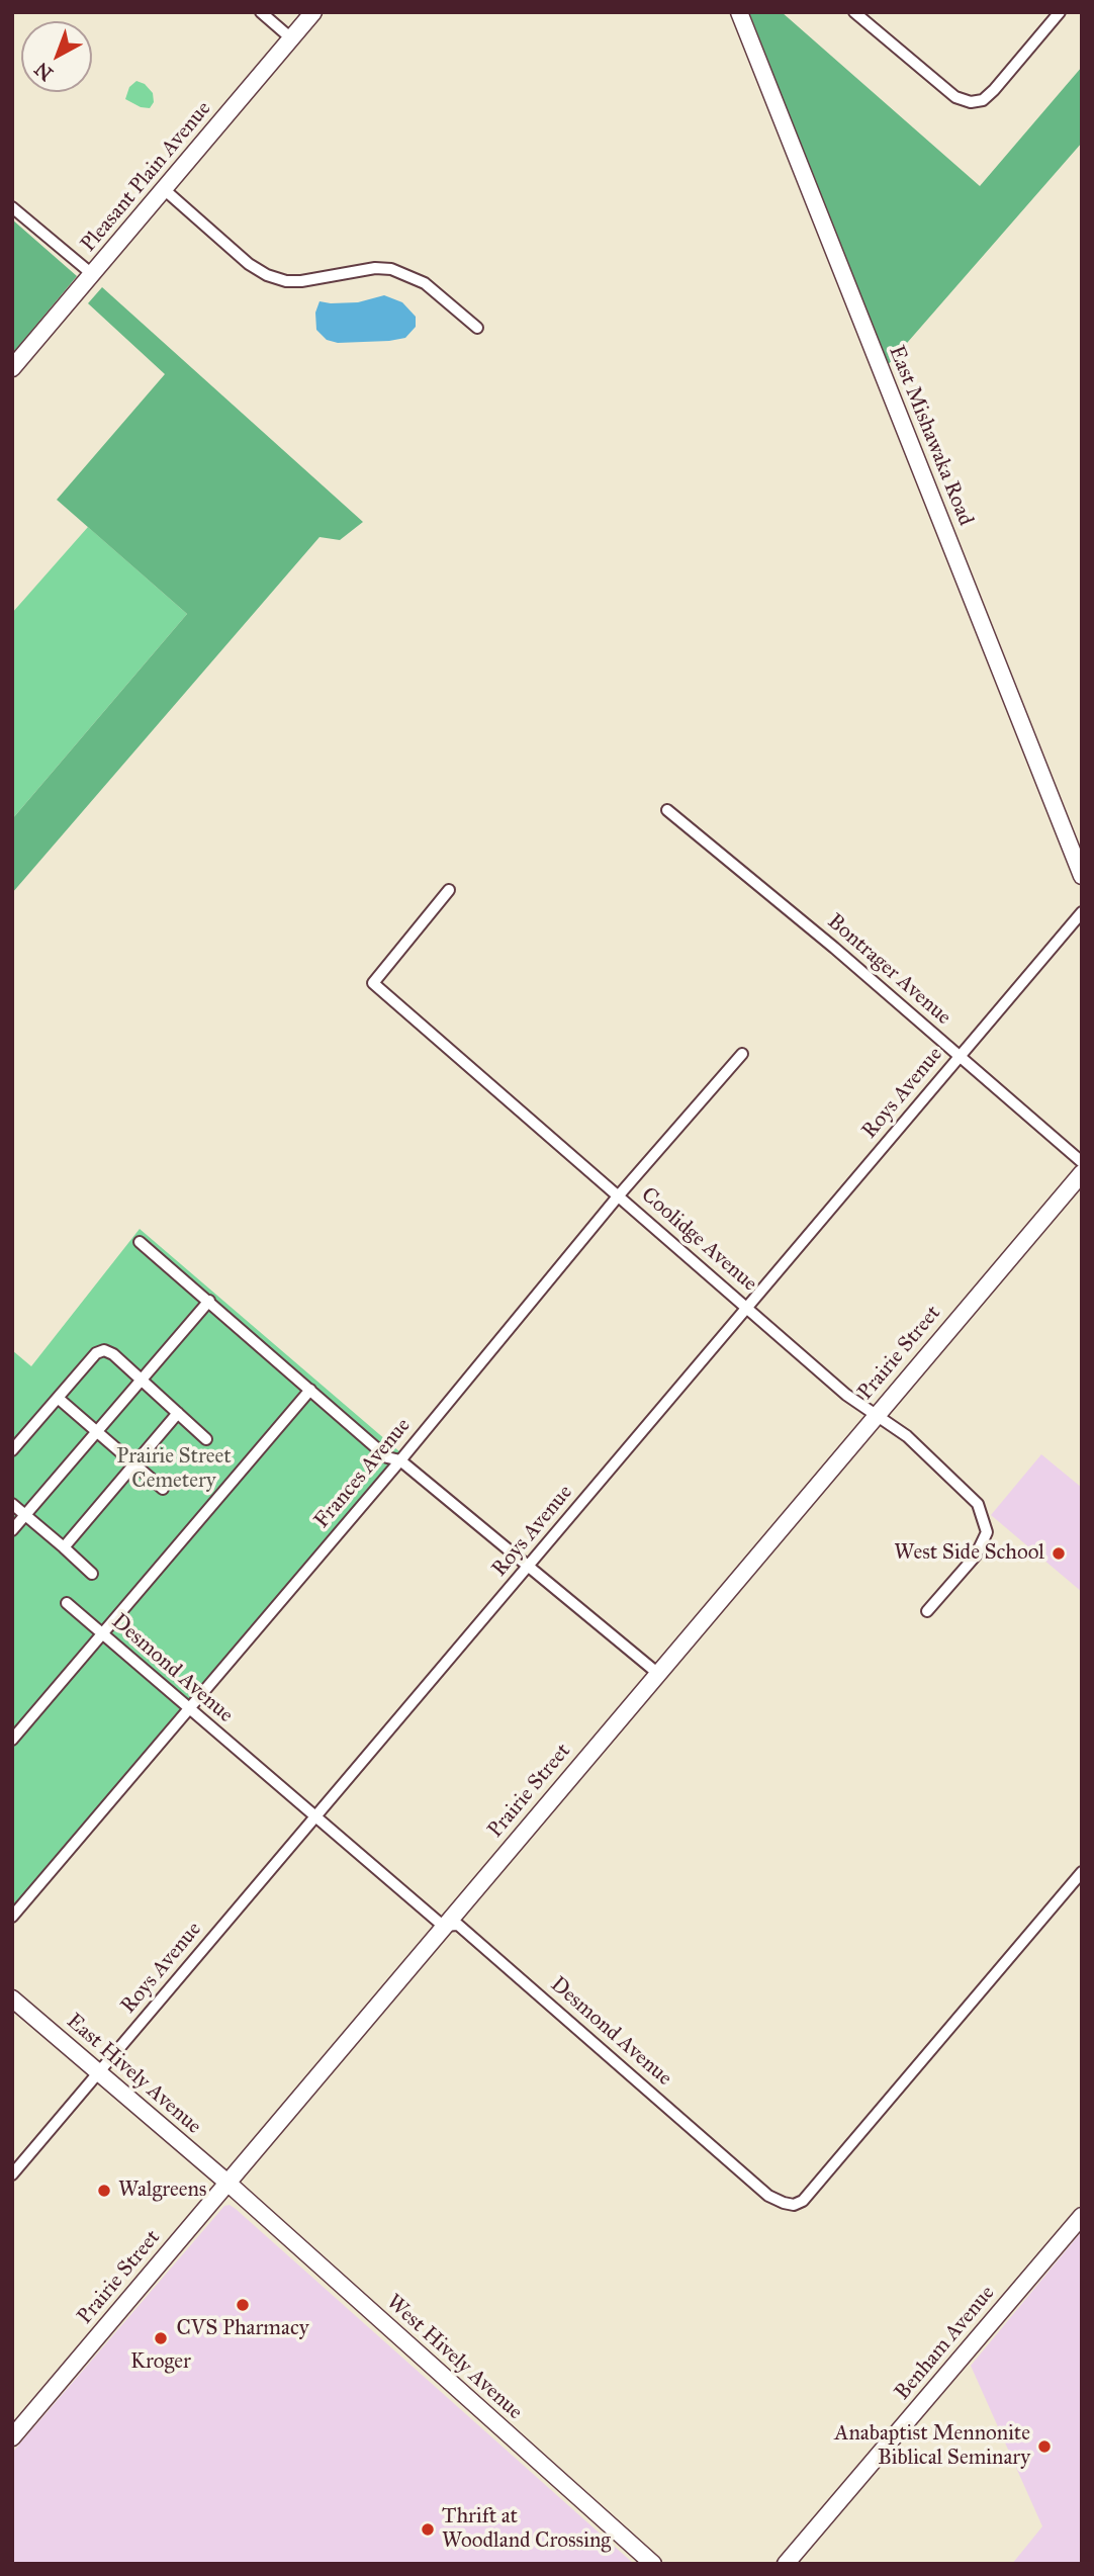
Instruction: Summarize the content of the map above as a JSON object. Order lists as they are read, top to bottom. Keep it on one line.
{"streets":{"main road":["Pleasant Plain Avenue","East Mishawaka Road","Prairie Street","East Hively Avenue","Benham Avenue","West Hively Avenue"],"street":["Bontrager Avenue","Roys Avenue","Coolidge Avenue","Frances Avenue","Desmond Avenue"]},"crossings":[["Bontrager Avenue","Roys Avenue"],["Roys Avenue","Coolidge Avenue"],["Roys Avenue","Desmond Avenue"],["Roys Avenue","East Hively Avenue"],["Coolidge Avenue","Prairie Street"],["Coolidge Avenue","Frances Avenue"],["Prairie Street","Desmond Avenue"],["Prairie Street","East Hively Avenue"],["Prairie Street","West Hively Avenue"],["Frances Avenue","Desmond Avenue"],["East Hively Avenue","West Hively Avenue"]],"parks":["Prairie Street Cemetery"],"places":["West Side School","Walgreens","CVS Pharmacy","Kroger","Anabaptist Mennonite Biblical Seminary","Thrift at Woodland Crossing"],"north":"bottom left"}
